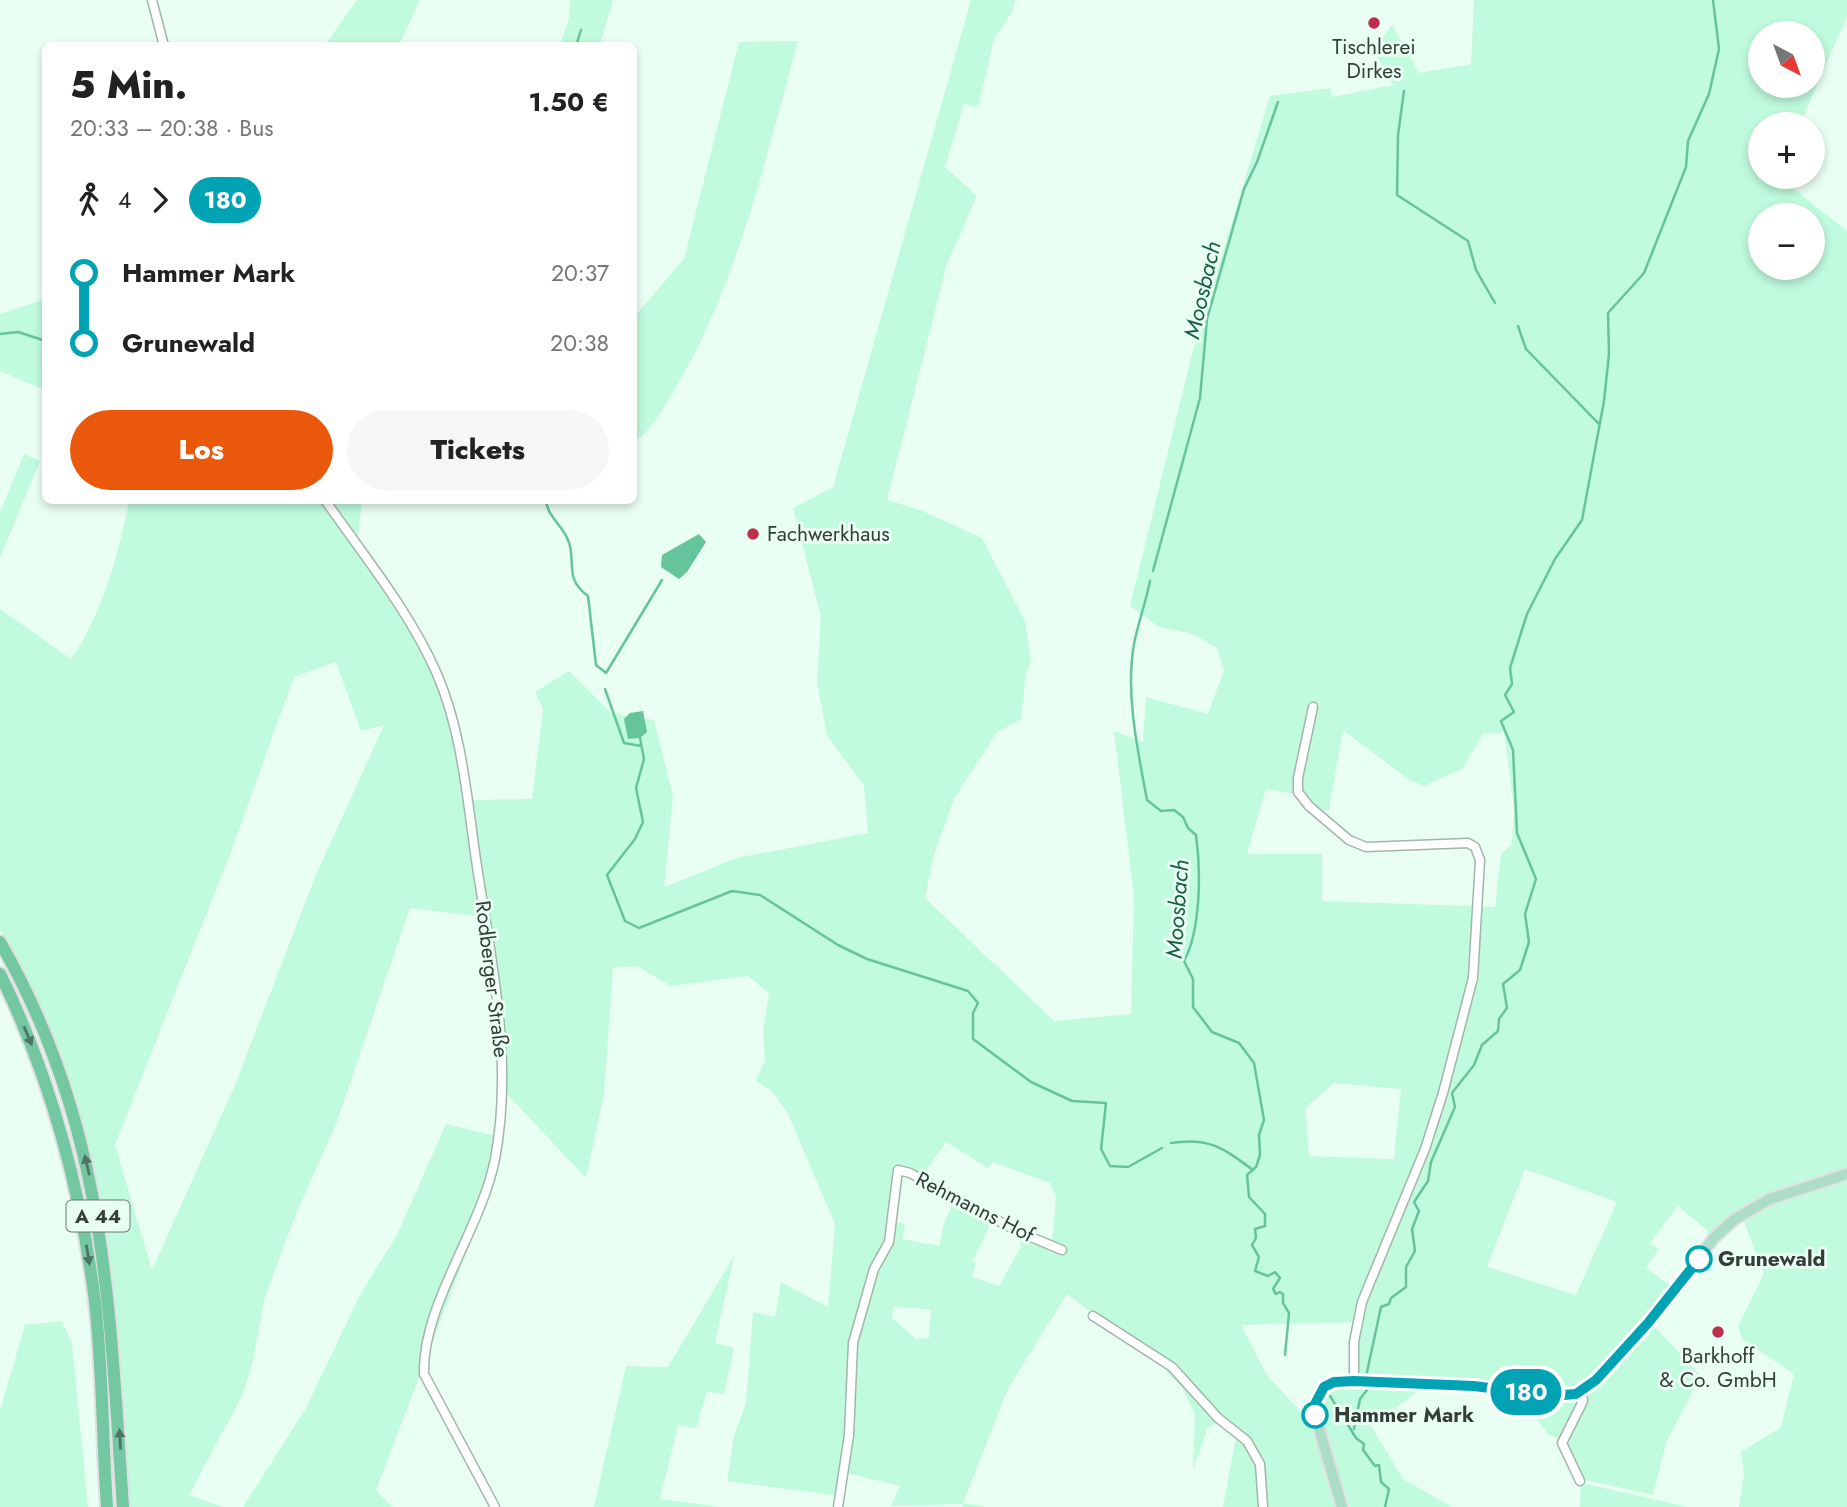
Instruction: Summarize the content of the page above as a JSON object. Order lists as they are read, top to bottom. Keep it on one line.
{"streets":{"highway":["A 44"],"street":["Rodberger Straße","Rehmanns Hof"]},"water":["Moosbach"],"places":["Tischlerei Dirkes","Fachwerkhaus","Grunewald","Barkhoff & Co. GmbH","Hammer Mark"],"lines":["bus line 180"],"north":"bottom right","page":{"on_map":"180","map_buttons":["+","−"],"heading":["5 Min.","20:33 – 20:38 · Bus","1.50 €"],"legs":["4","180"],"list":[{"name":"Hammer Mark","value":"20:37"},{"name":"Grunewald","value":"20:38"}],"buttons":["Los","Tickets"]}}
